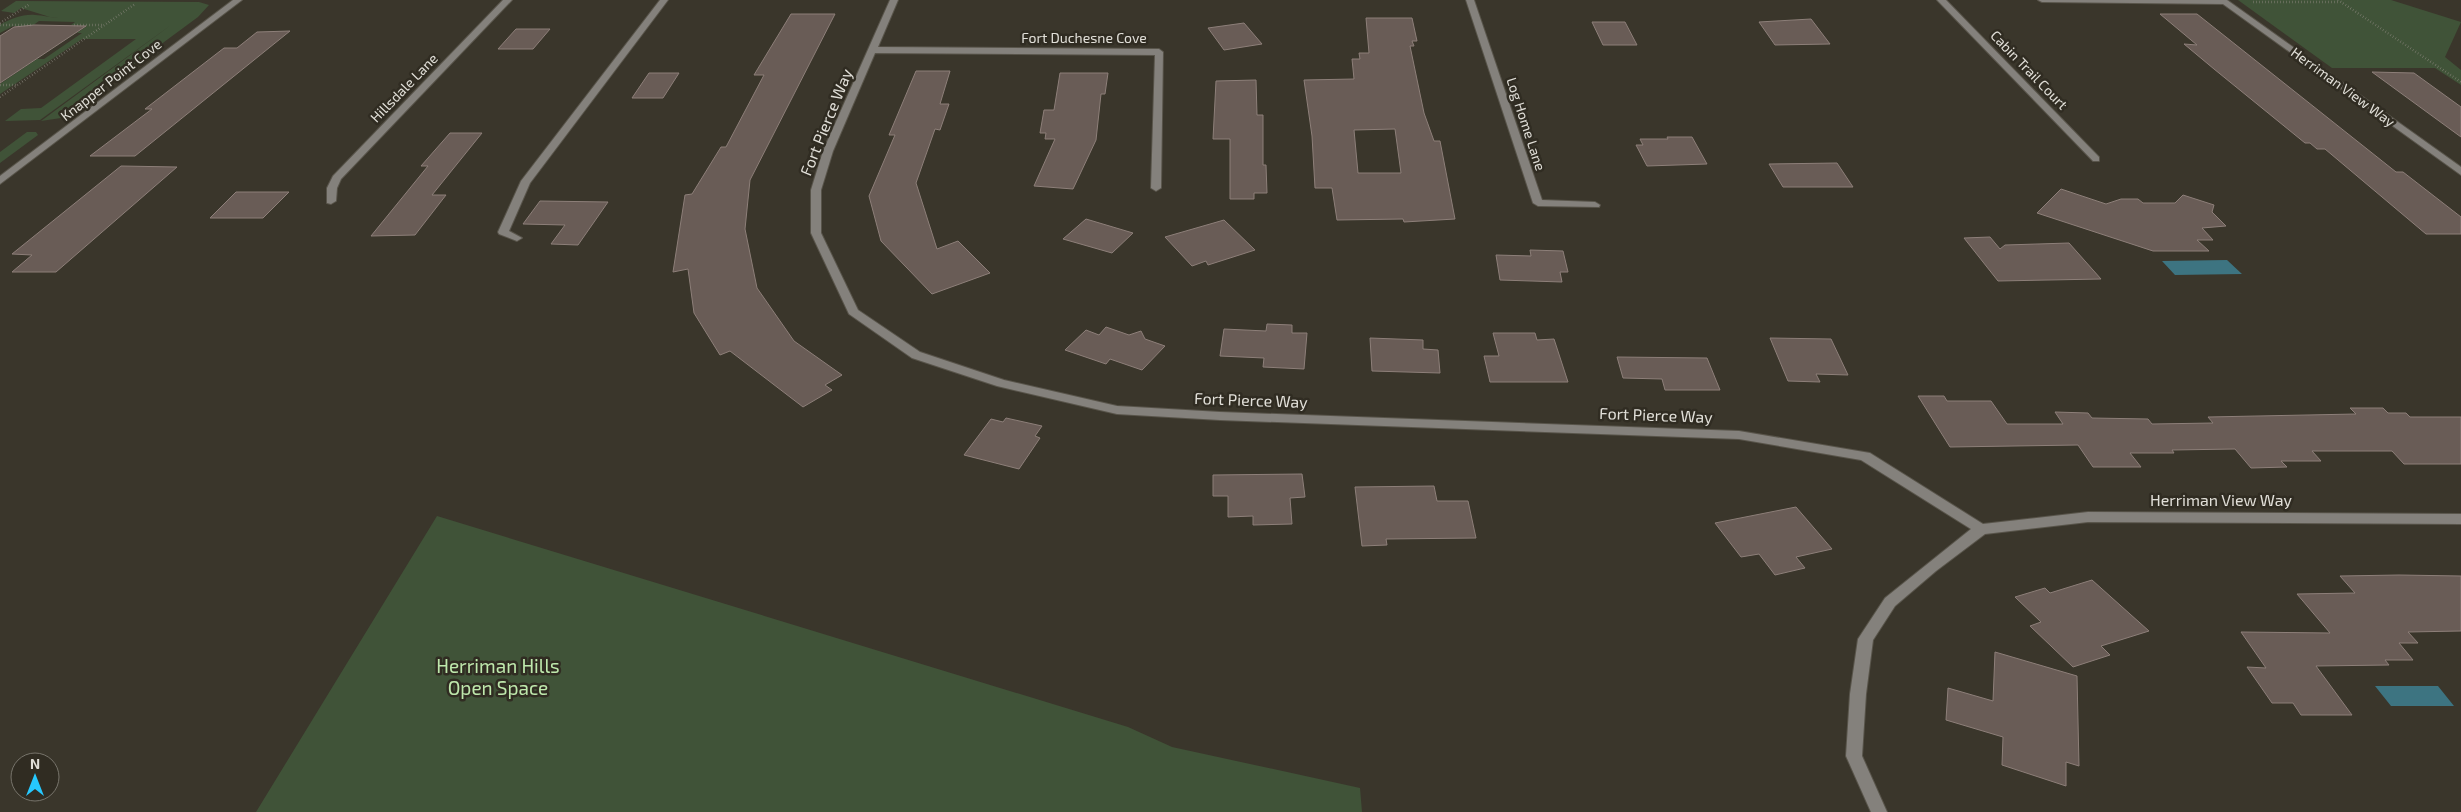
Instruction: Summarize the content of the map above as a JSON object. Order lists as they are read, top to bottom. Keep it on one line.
{"streets":{"street":["Fort Duchesne Cove","Cabin Trail Court","Knapper Point Cove","Herriman View Way","Hillsdale Lane","Fort Pierce Way","Log Home Lane"]},"crossings":[["Fort Duchesne Cove","Fort Pierce Way"],["Herriman View Way","Fort Pierce Way"]],"parks":["Herriman Hills Open Space"],"north":"top"}
